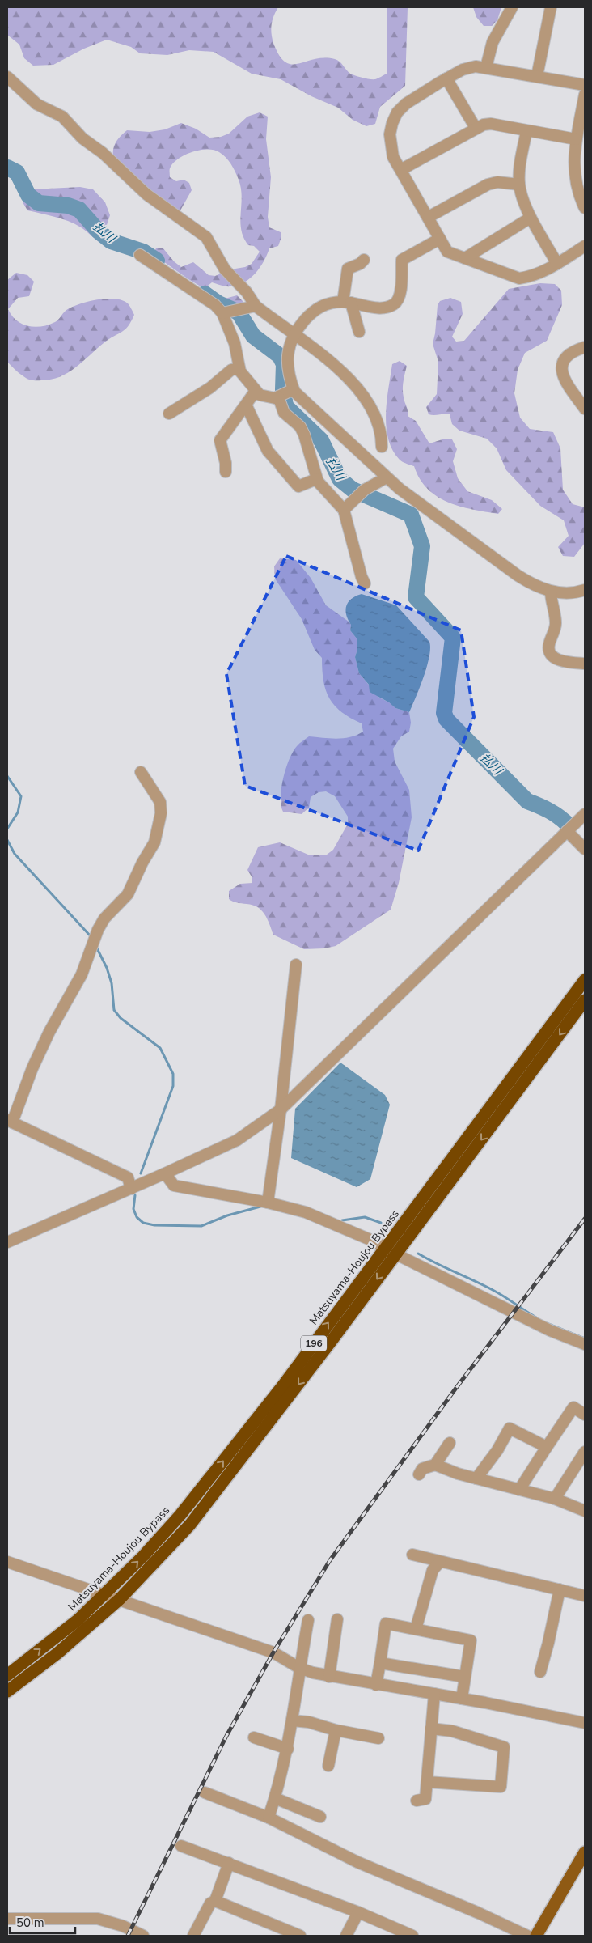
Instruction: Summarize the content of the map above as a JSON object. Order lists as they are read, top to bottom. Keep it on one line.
{"streets":{"highway":["Matsuyama-Houjou Bypass","196"]},"water":["払川"],"scale_bar":"50 m"}
